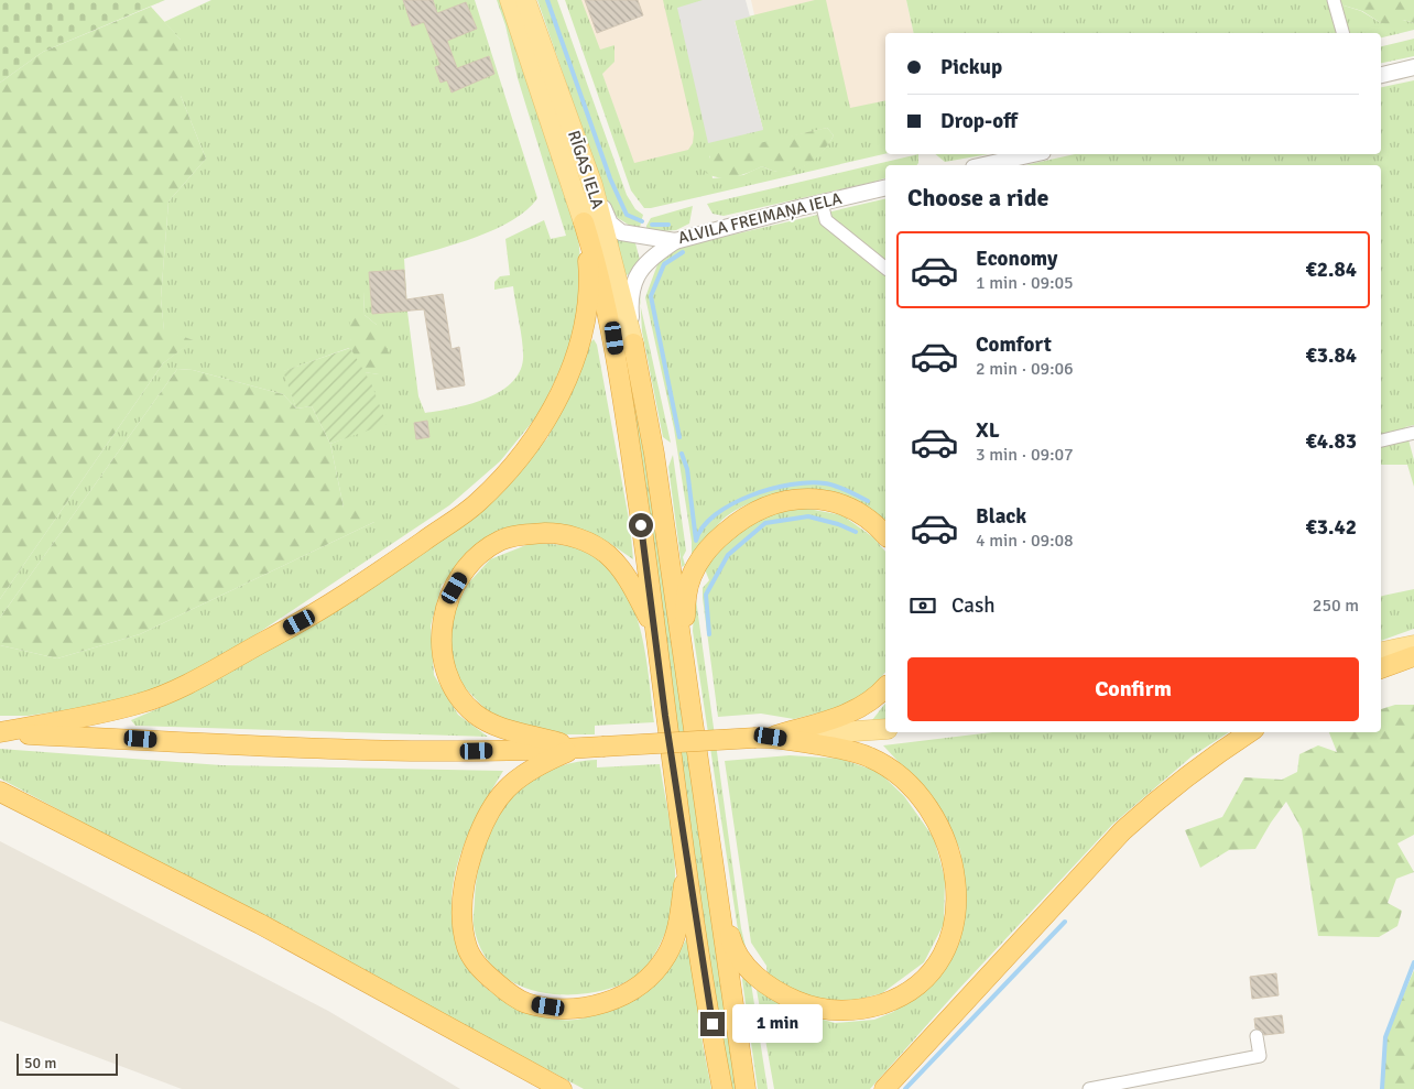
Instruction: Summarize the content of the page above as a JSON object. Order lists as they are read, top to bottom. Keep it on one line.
{"streets":{"main road":["RĪGAS IELA"],"street":["ALVILA FREIMAŅA IELA"]},"crossings":[["RĪGAS IELA","ALVILA FREIMAŅA IELA"]],"scale_bar":"50 m","page":{"banner":["Pickup","Drop-off"],"heading":"Choose a ride","list":[{"name":"Economy","note":"1 min · 09:05","value":"€2.84"},{"name":"Comfort","note":"2 min · 09:06","value":"€3.84"},{"name":"XL","note":"3 min · 09:07","value":"€4.83"},{"name":"Black","note":"4 min · 09:08","value":"€3.42"}],"pay":["Cash","250 m"],"buttons":"Confirm","bubble":"1 min","scale":"50 m"}}
